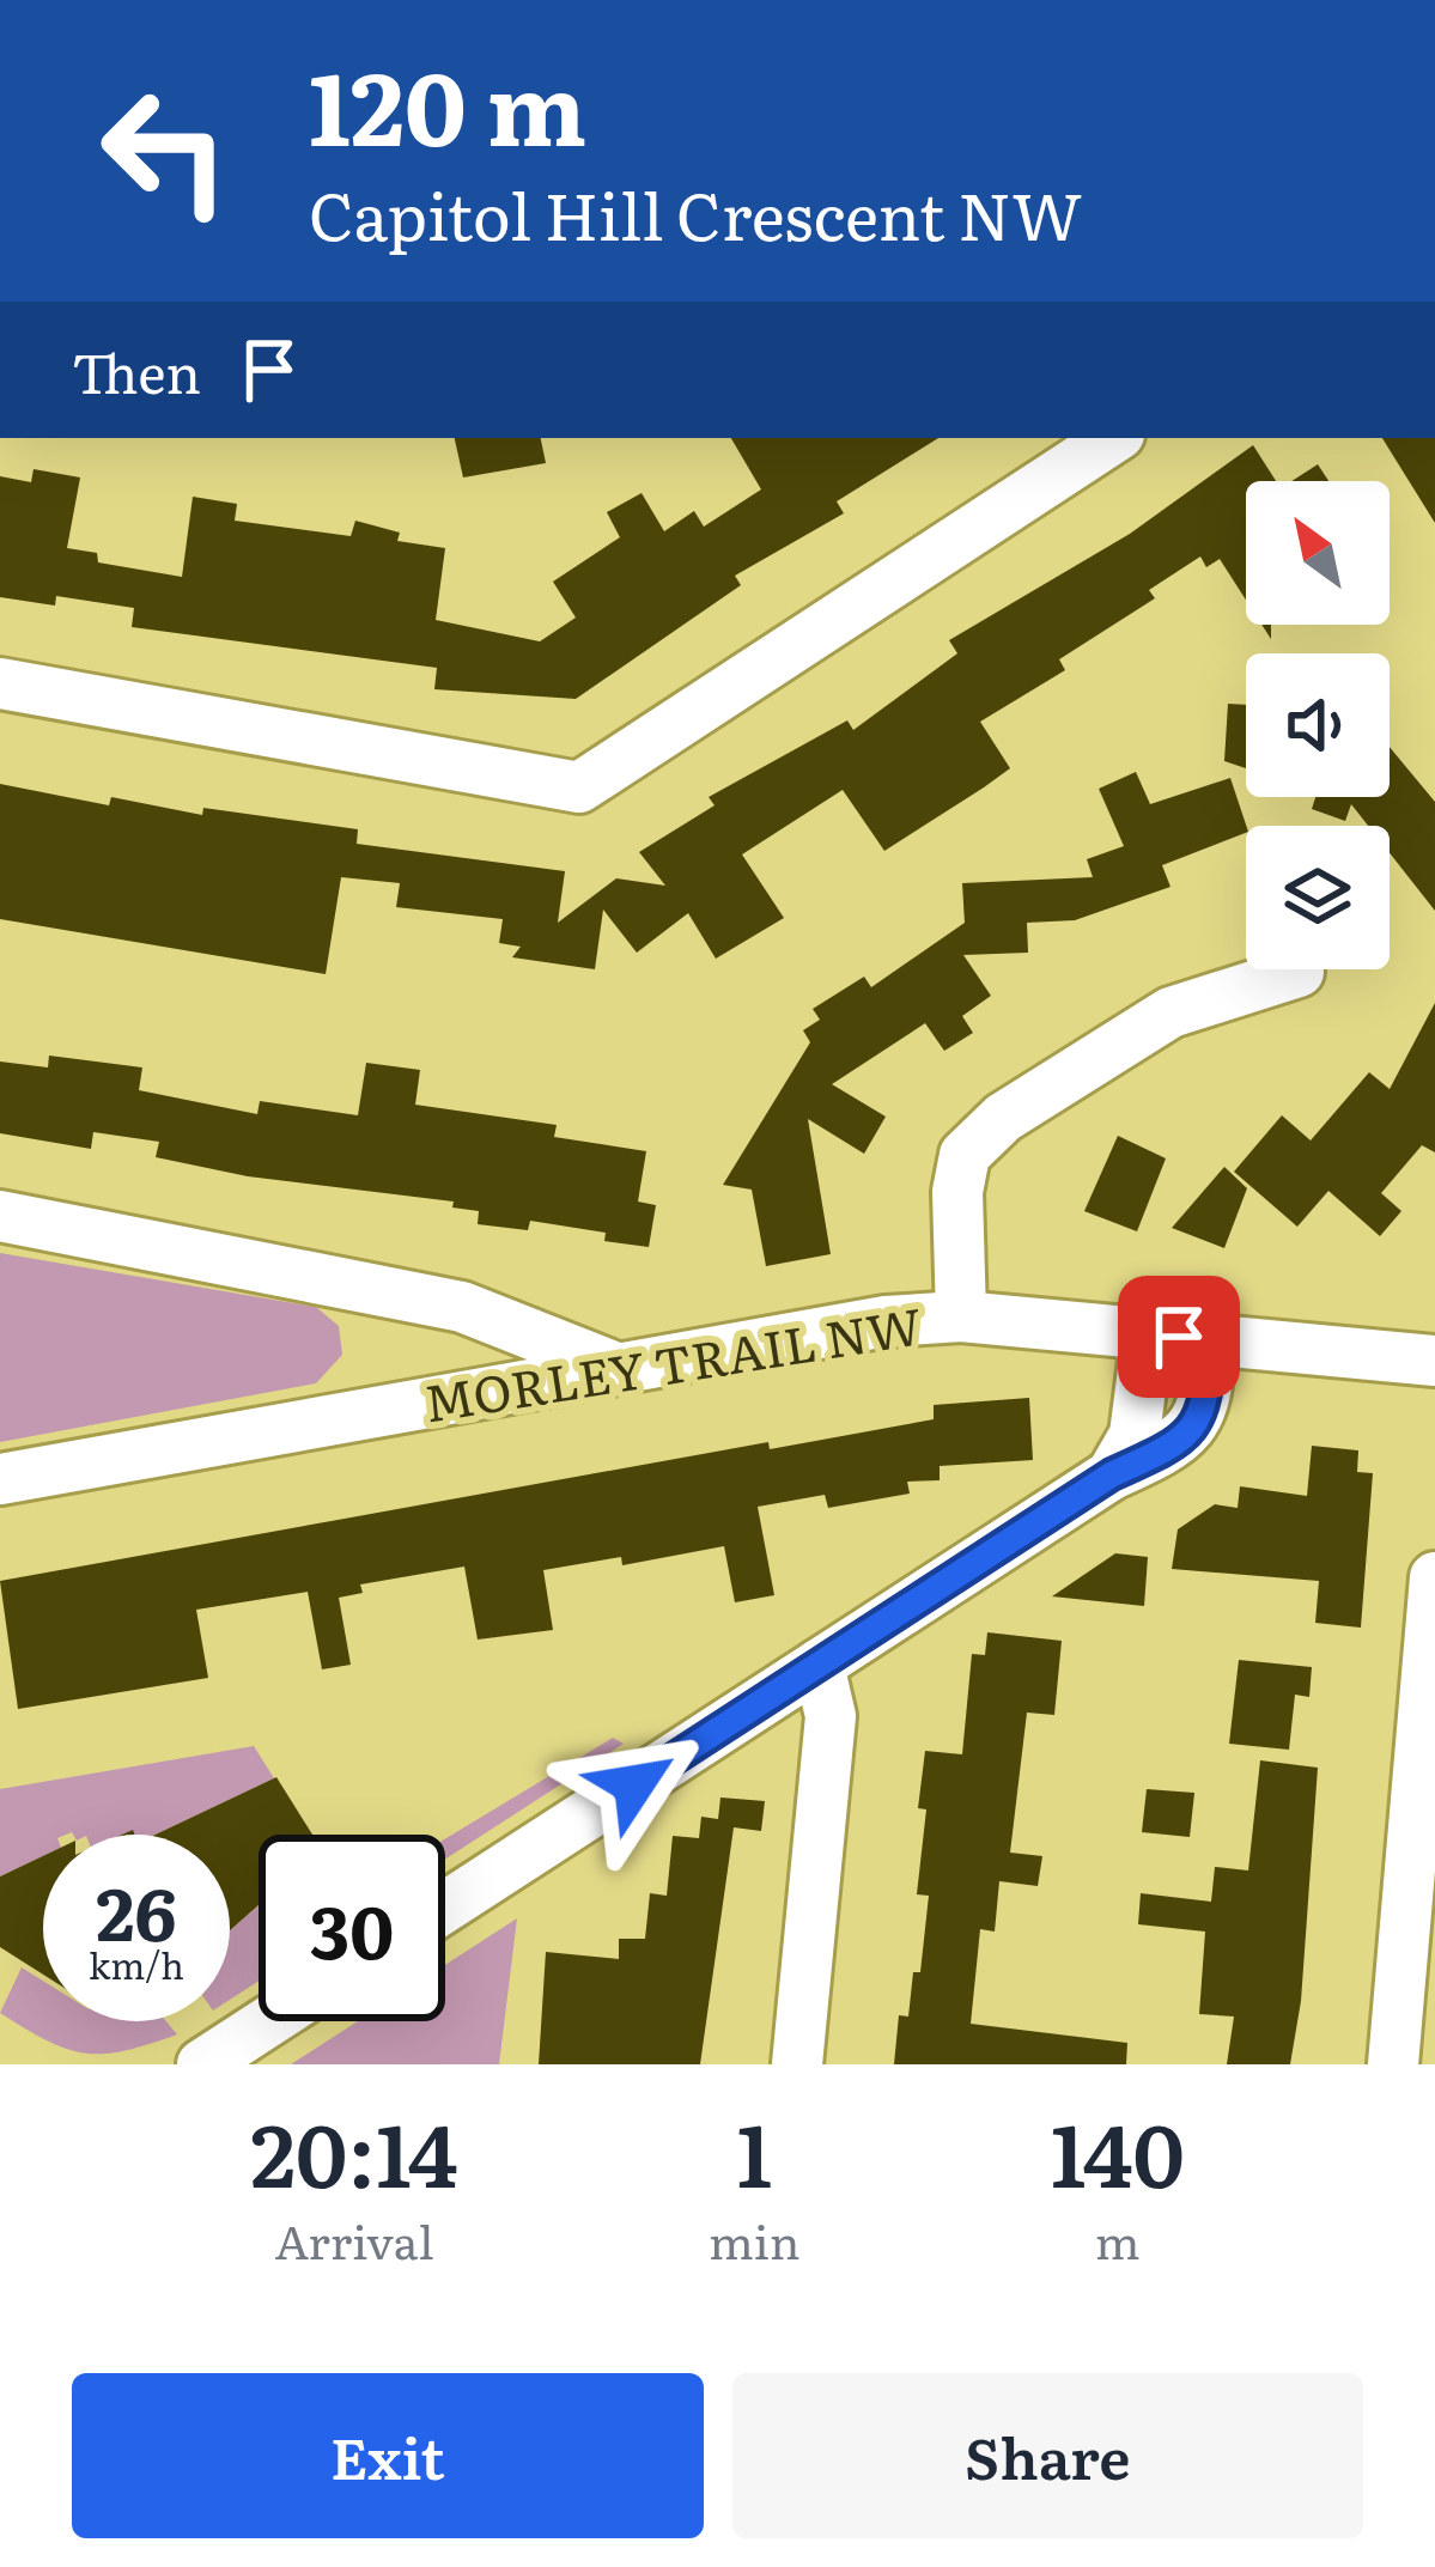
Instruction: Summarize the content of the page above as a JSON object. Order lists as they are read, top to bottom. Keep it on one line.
{"streets":{"street":["MORLEY TRAIL NW"]},"north":"top left","page":{"turn":["120 m","Capitol Hill Crescent NW"],"then":"Then","speed":"26 km/h","limit":"30","eta":["20:14","Arrival","1","min","140","m"],"buttons":["Exit","Share"]}}
